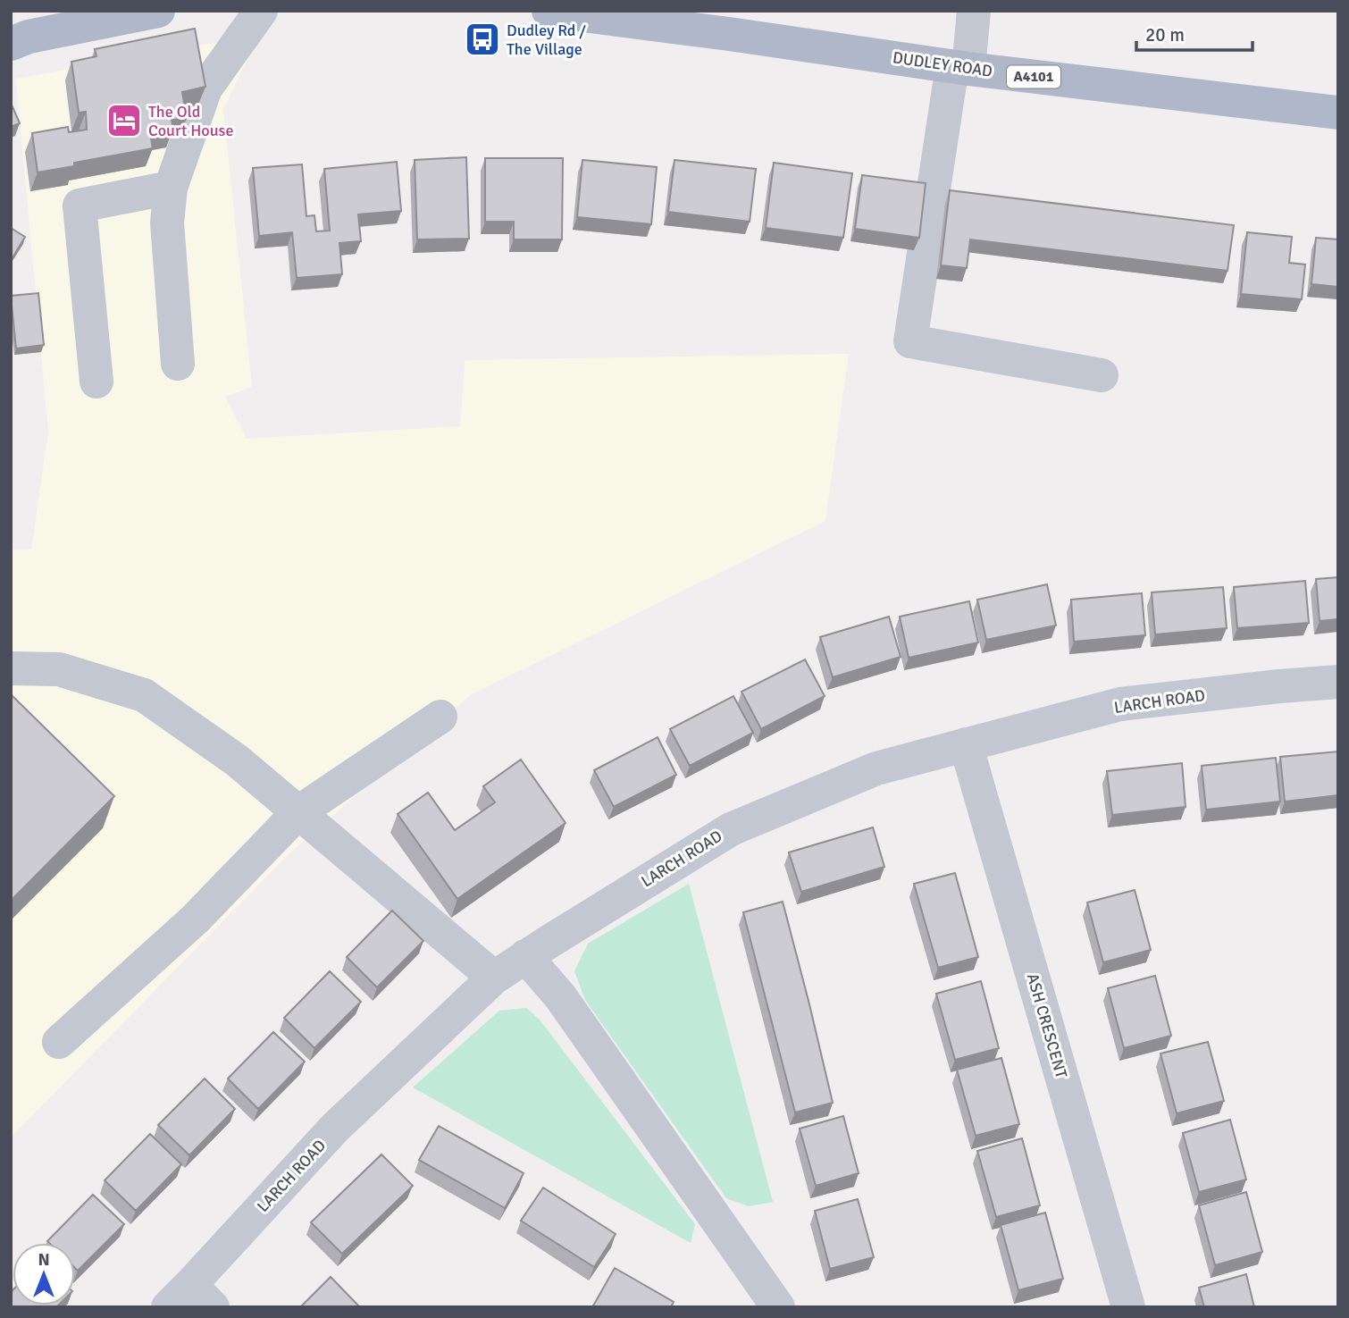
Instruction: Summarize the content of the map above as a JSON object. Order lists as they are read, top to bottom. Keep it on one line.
{"streets":{"main road":["DUDLEY ROAD","A4101"],"street":["LARCH ROAD","ASH CRESCENT"]},"crossings":[["LARCH ROAD","ASH CRESCENT"]],"places":{"bus stop":["Dudley Rd / The Village"],"hotel":["The Old Court House"]},"scale_bar":"20 m","north":"top"}
